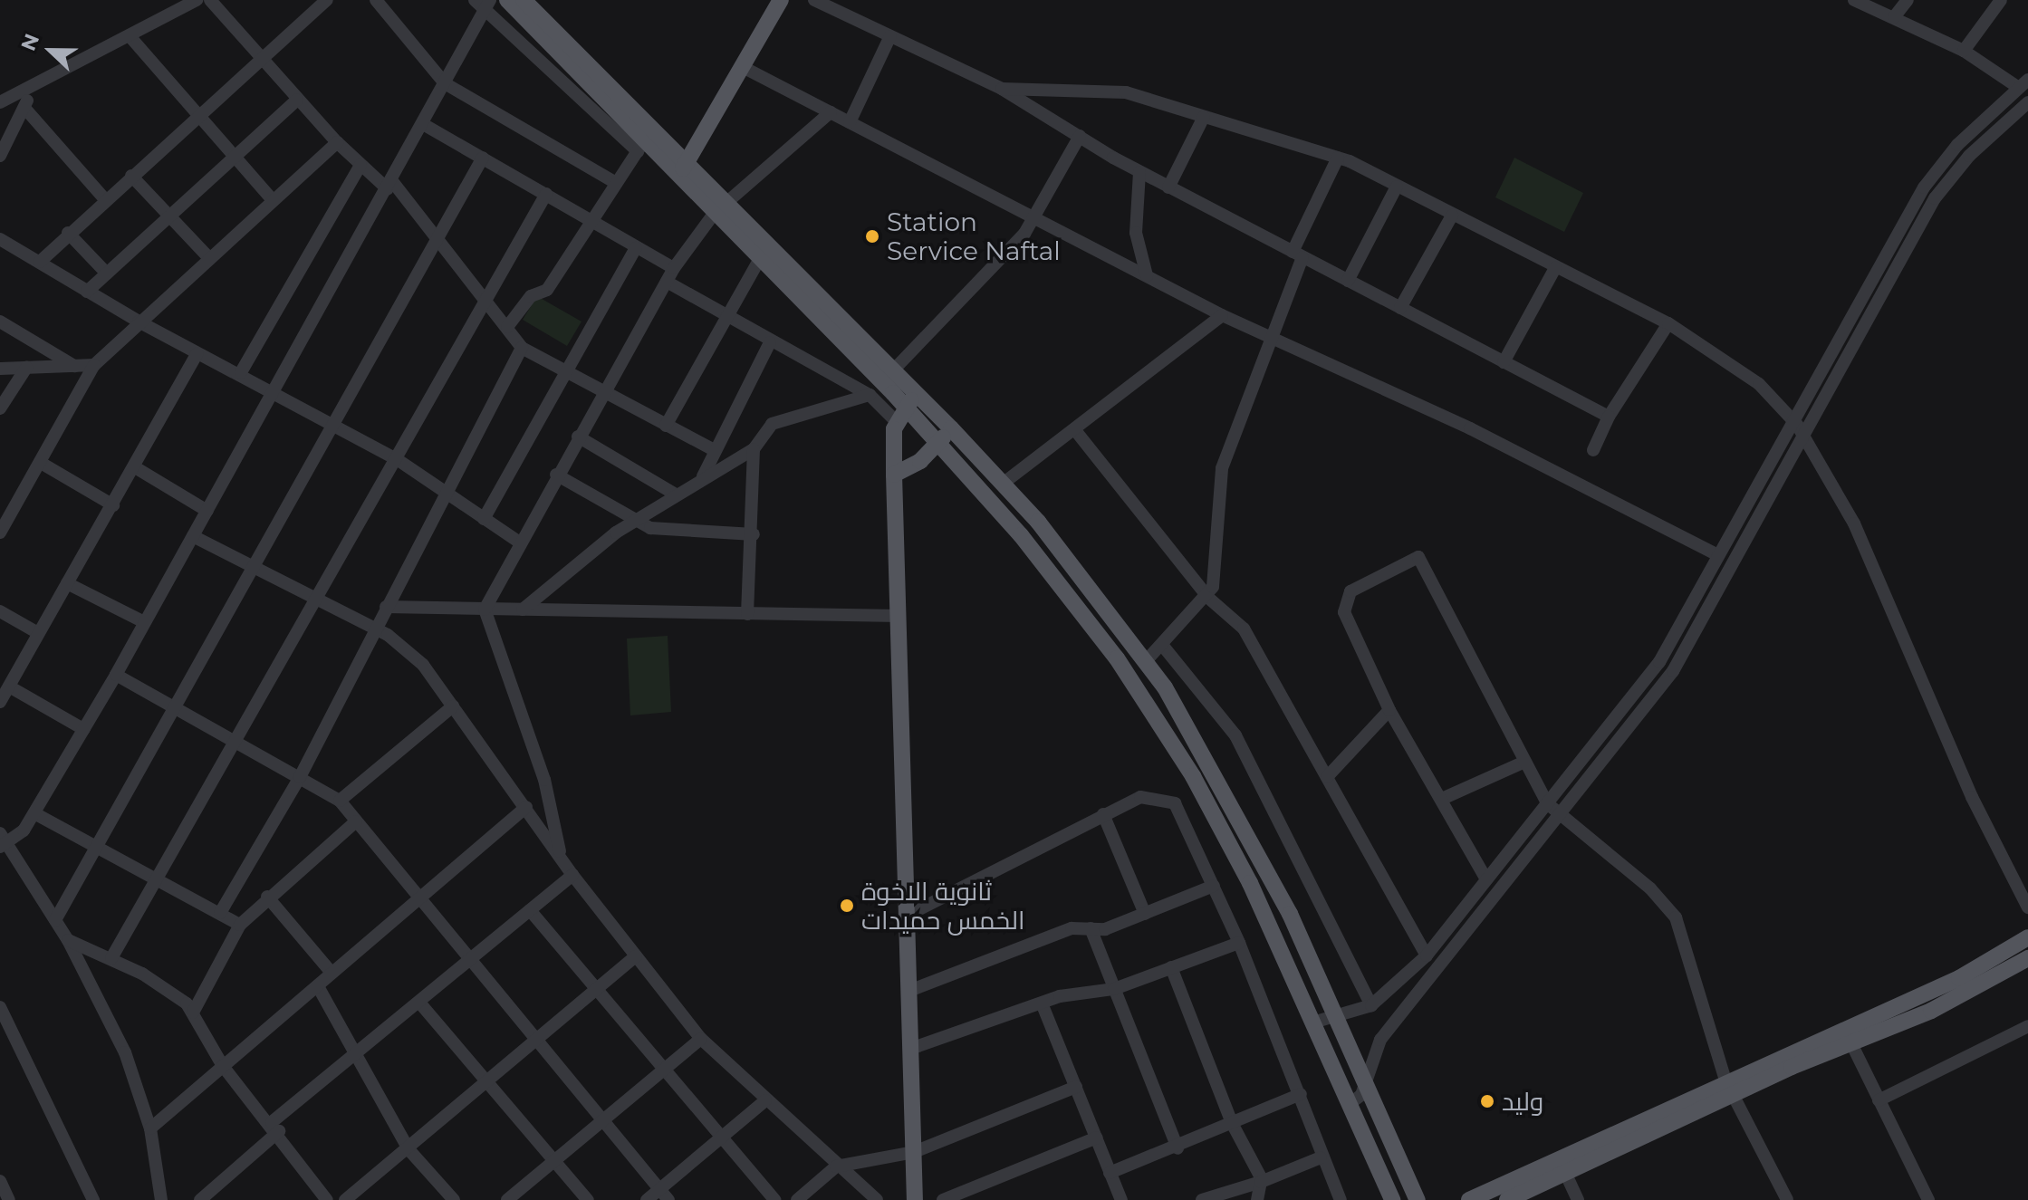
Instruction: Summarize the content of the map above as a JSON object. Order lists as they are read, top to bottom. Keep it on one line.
{"places":["Station Service Naftal","ثانوية الاخوة الخمس حميدات","وليد"],"north":"left"}
